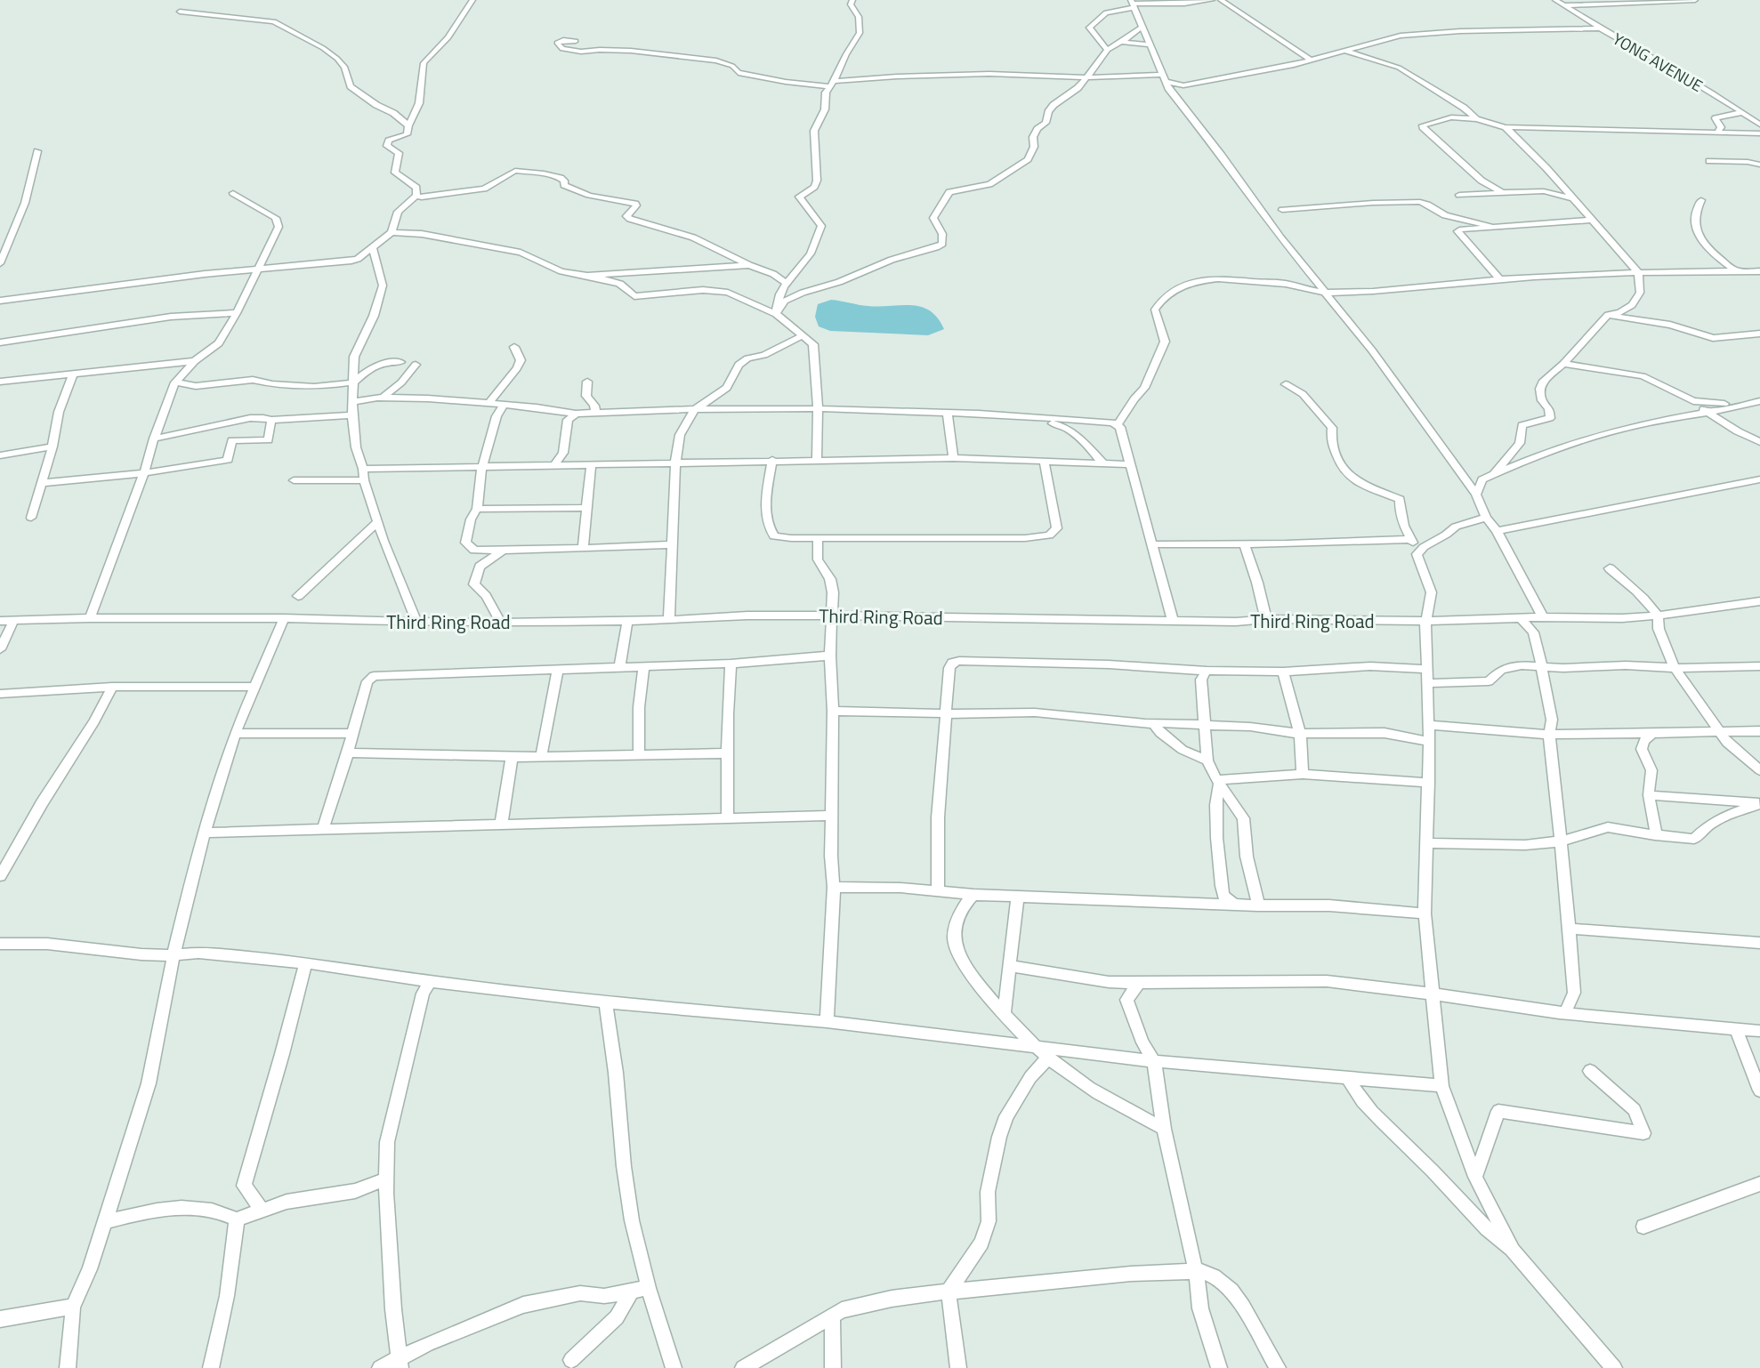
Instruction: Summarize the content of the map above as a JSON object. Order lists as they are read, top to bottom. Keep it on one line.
{"streets":{"street":["YONG AVENUE","Third Ring Road"]}}
